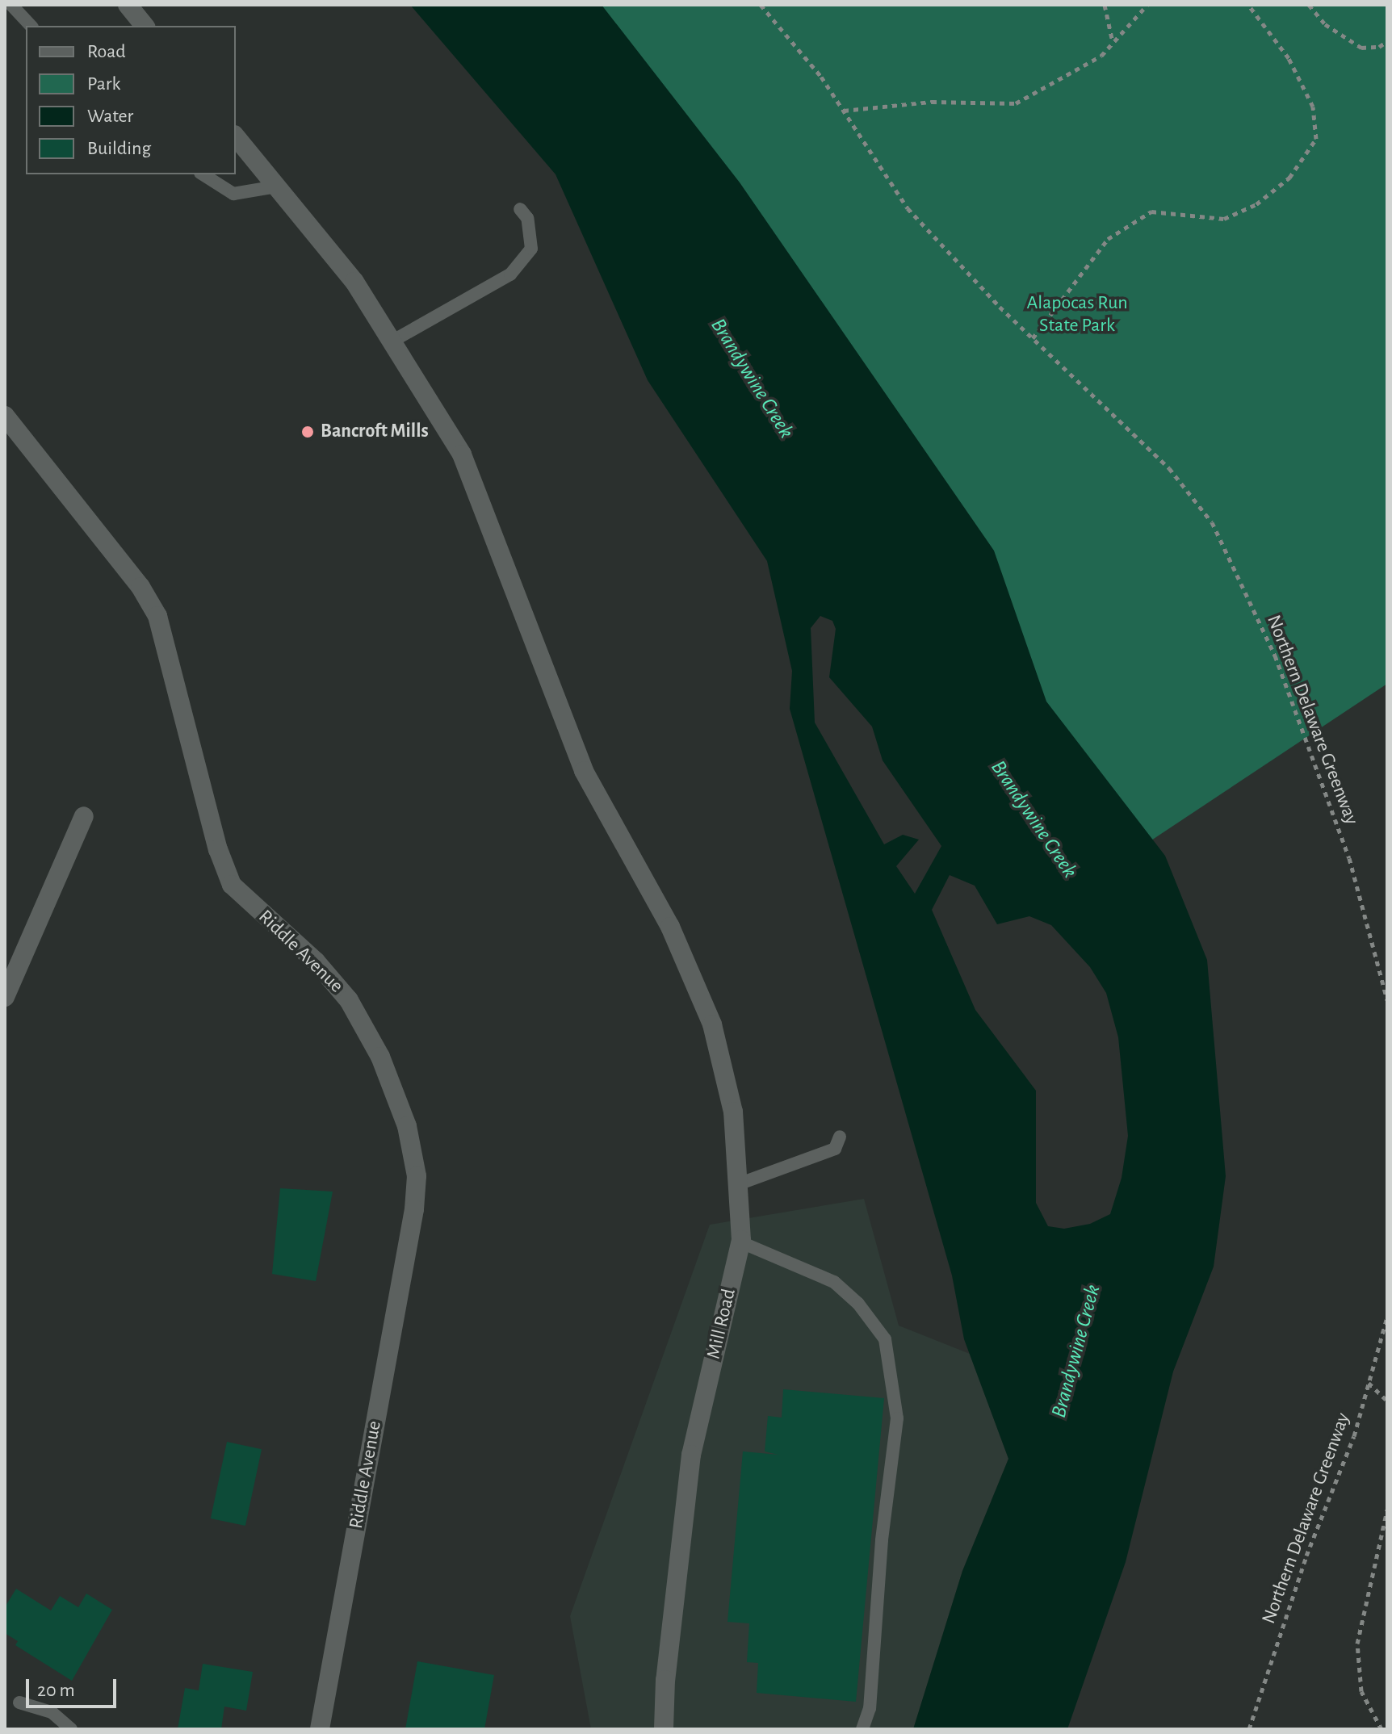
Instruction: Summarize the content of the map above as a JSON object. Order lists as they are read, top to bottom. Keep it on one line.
{"streets":{"street":["Riddle Avenue","Mill Road"],"path":["Northern Delaware Greenway"]},"water":["Brandywine Creek"],"parks":["Alapocas Run State Park"],"places":["Bancroft Mills"],"legend":["Road","Park","Water","Building"],"scale_bar":"20 m"}
